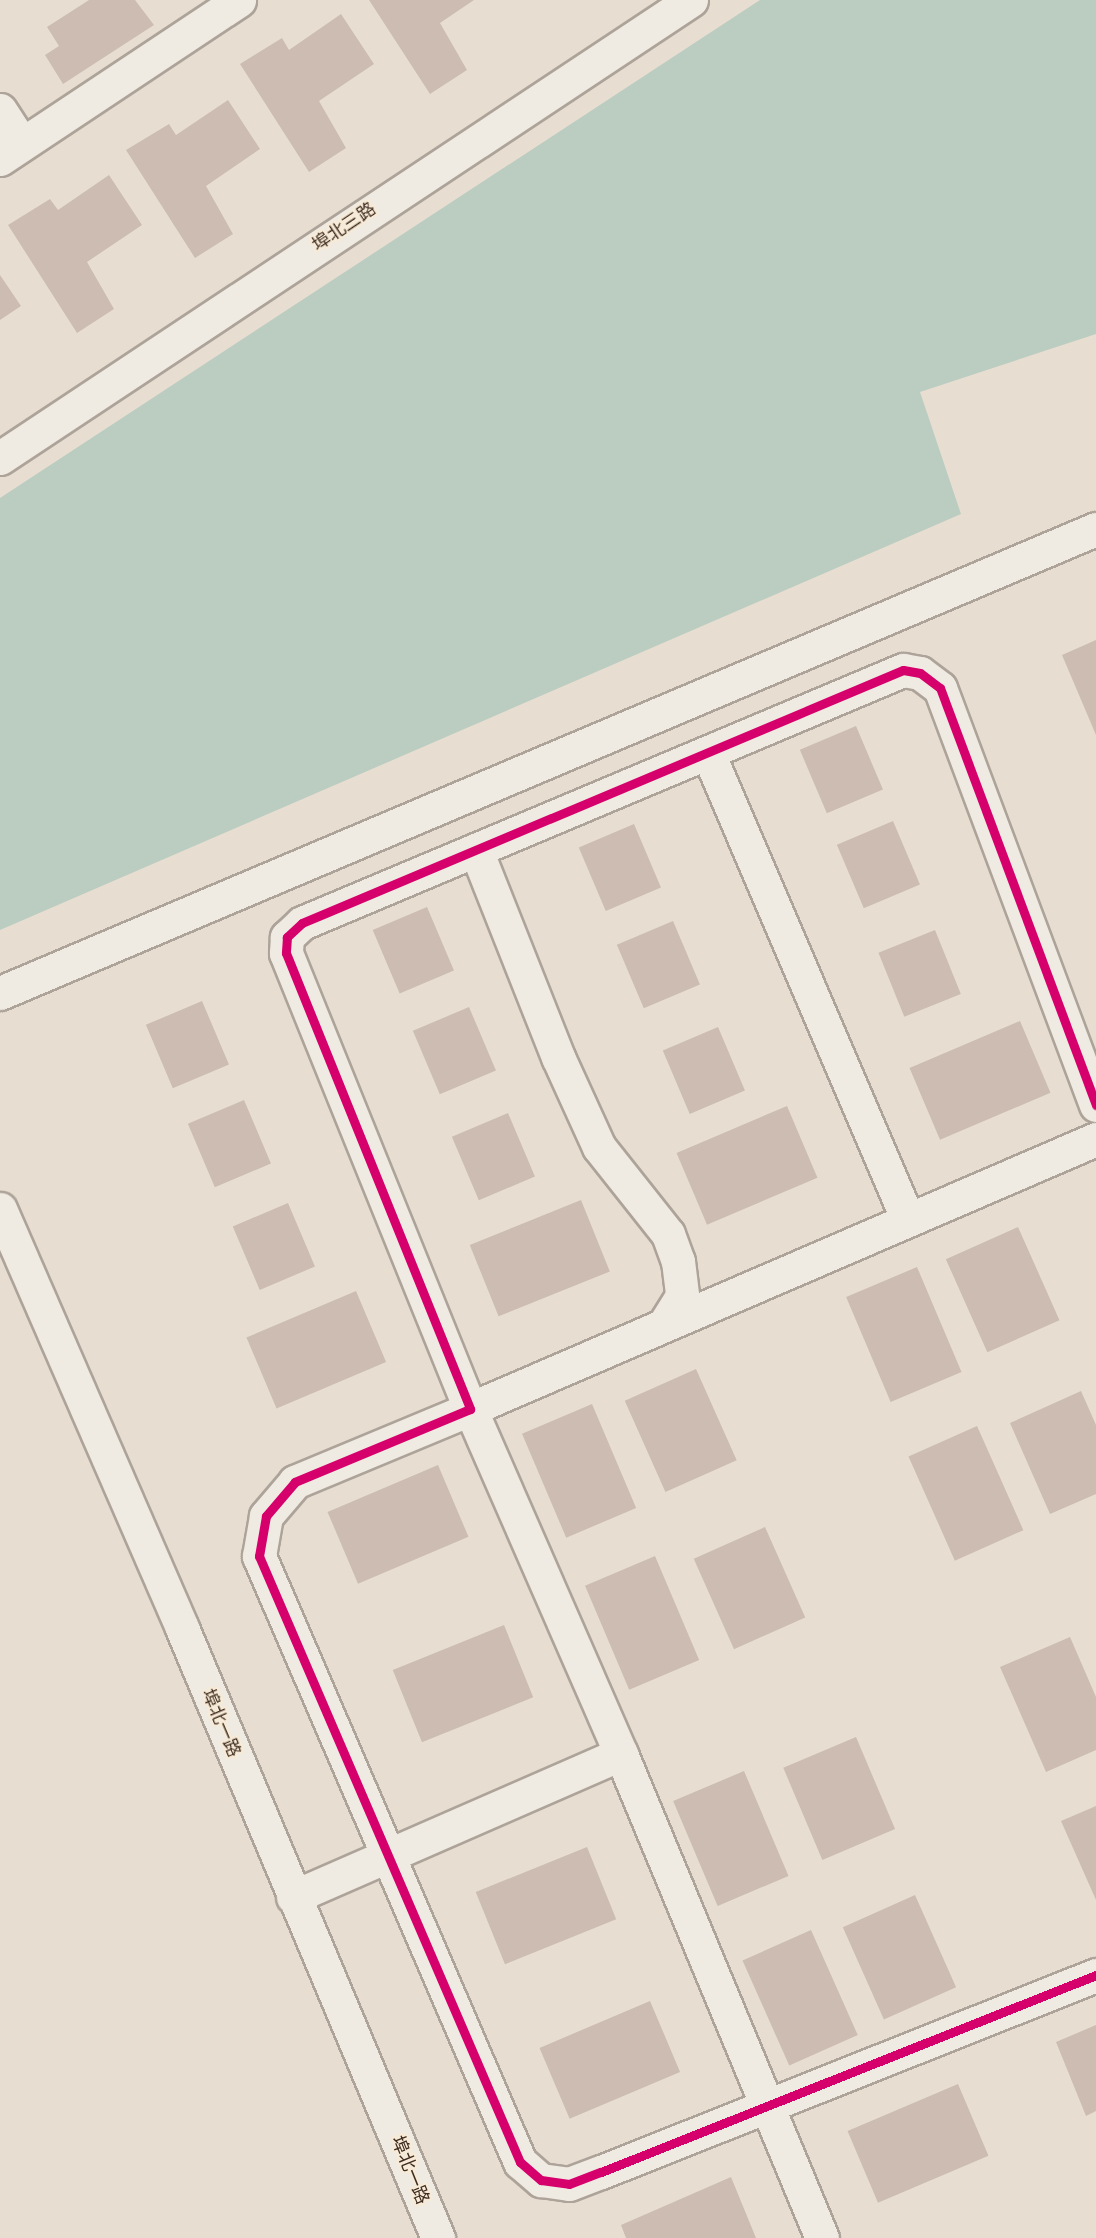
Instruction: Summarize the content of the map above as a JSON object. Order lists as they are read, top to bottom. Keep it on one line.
{"streets":{"street":["埠北三路","埠北一路"]}}
